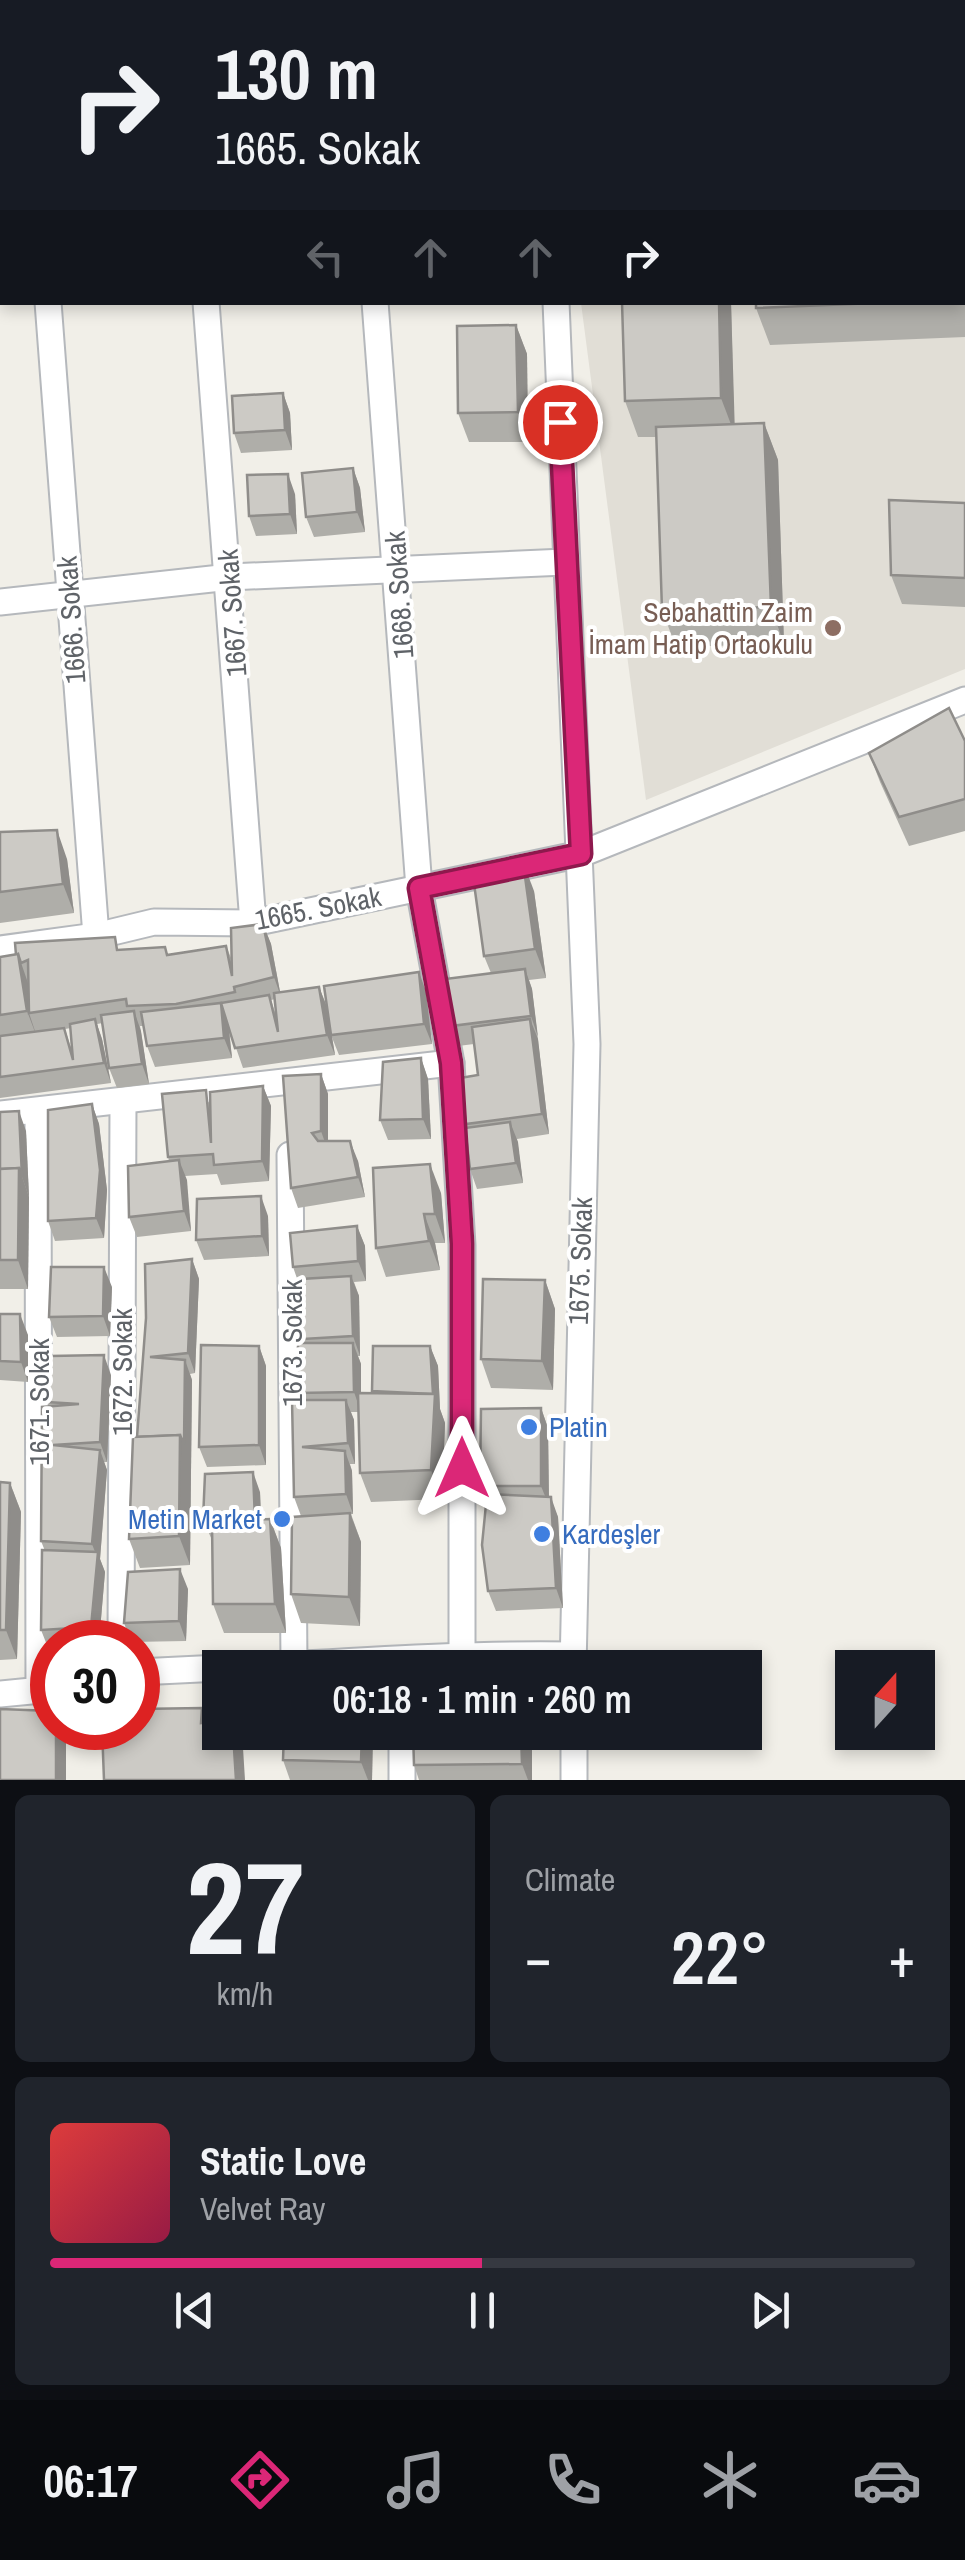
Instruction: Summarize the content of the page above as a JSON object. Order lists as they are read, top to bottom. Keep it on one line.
{"streets":{"street":["1668. Sokak","1667. Sokak","1666. Sokak","1665. Sokak","1675. Sokak","1673. Sokak","1672. Sokak","1671. Sokak"]},"crossings":[["1668. Sokak","1665. Sokak"],["1667. Sokak","1665. Sokak"],["1666. Sokak","1665. Sokak"],["1665. Sokak","1675. Sokak"]],"places":["Sebahattin Zaim İmam Hatip Ortaokulu","Platin","Metin Market","Kardeşler"],"north":"top","page":{"turn":["130 m","1665. Sokak"],"limit":"30","trip":"06:18 · 1 min · 260 m","tile":[["27","km/h"],"Climate"],"heat":["−","22°","+"],"song":["Static Love","Velvet Ray"],"tabs":"06:17"}}
